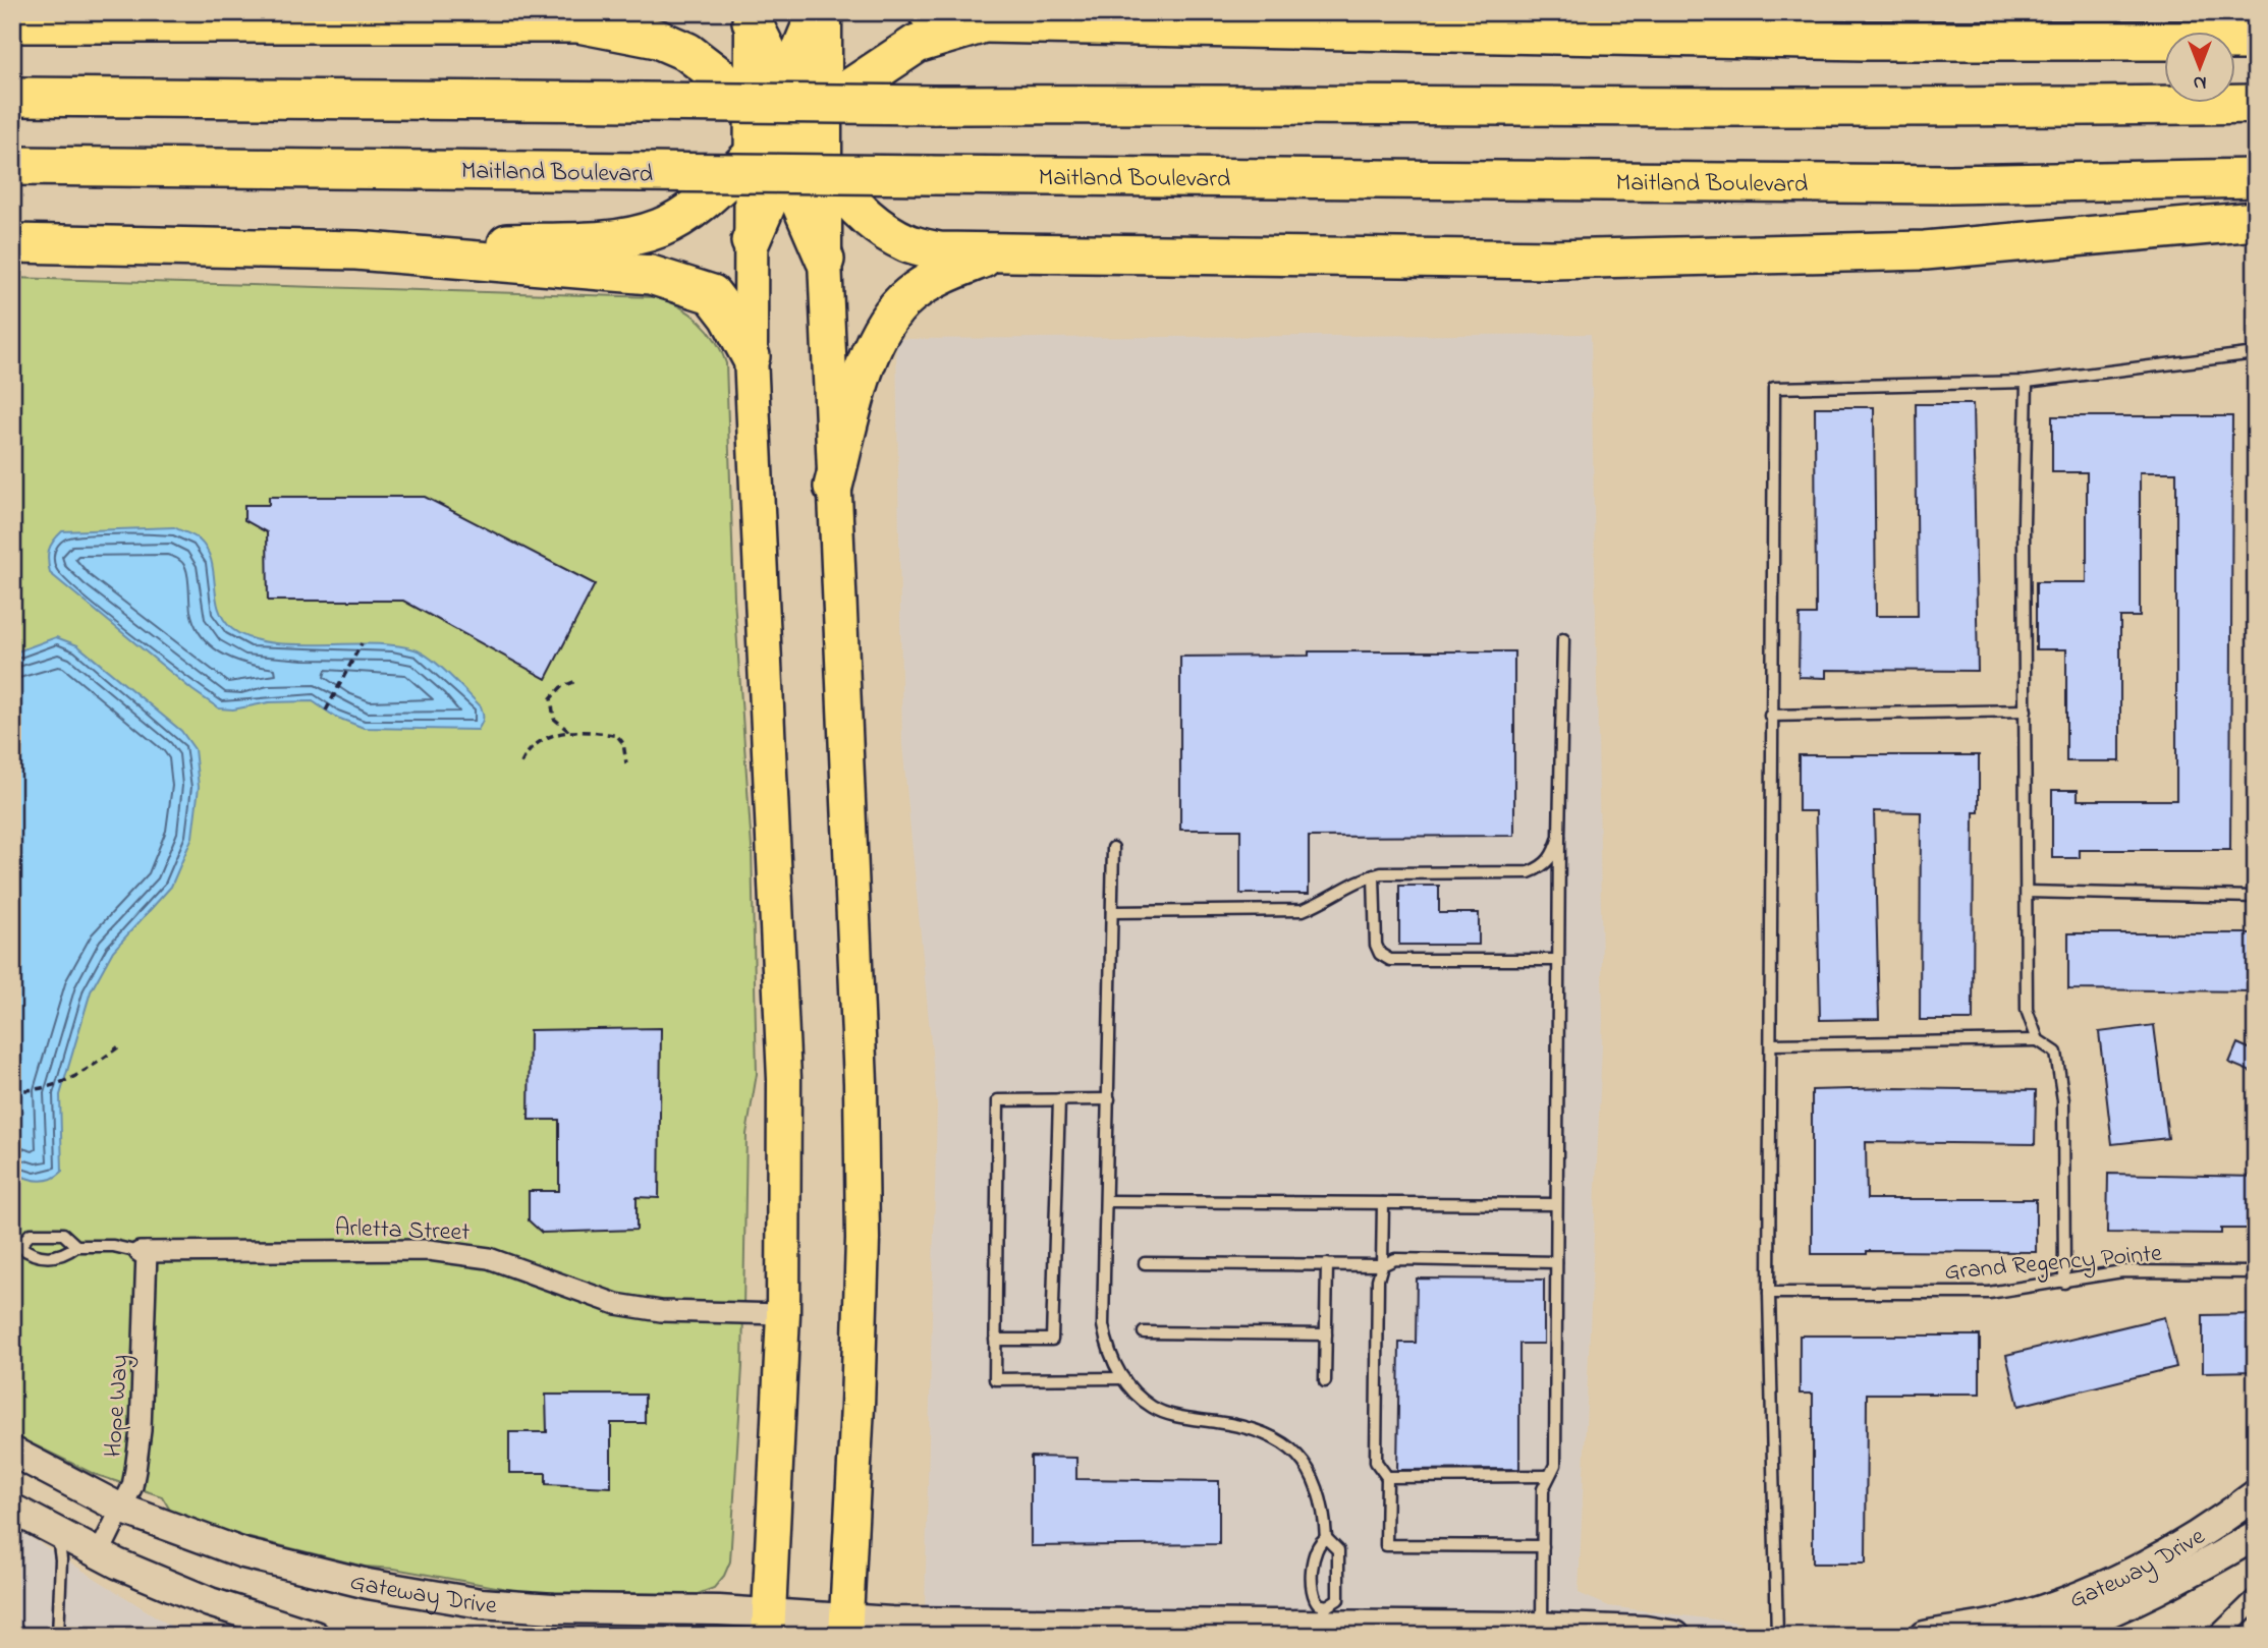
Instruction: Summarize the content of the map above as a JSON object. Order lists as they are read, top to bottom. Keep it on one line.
{"streets":{"highway":["Maitland Boulevard"],"street":["Arletta Street","Hope Way","Gateway Drive"],"lane":["Grand Regency Pointe"]},"crossings":[["Arletta Street","Hope Way"],["Hope Way","Gateway Drive"]],"north":"bottom"}
